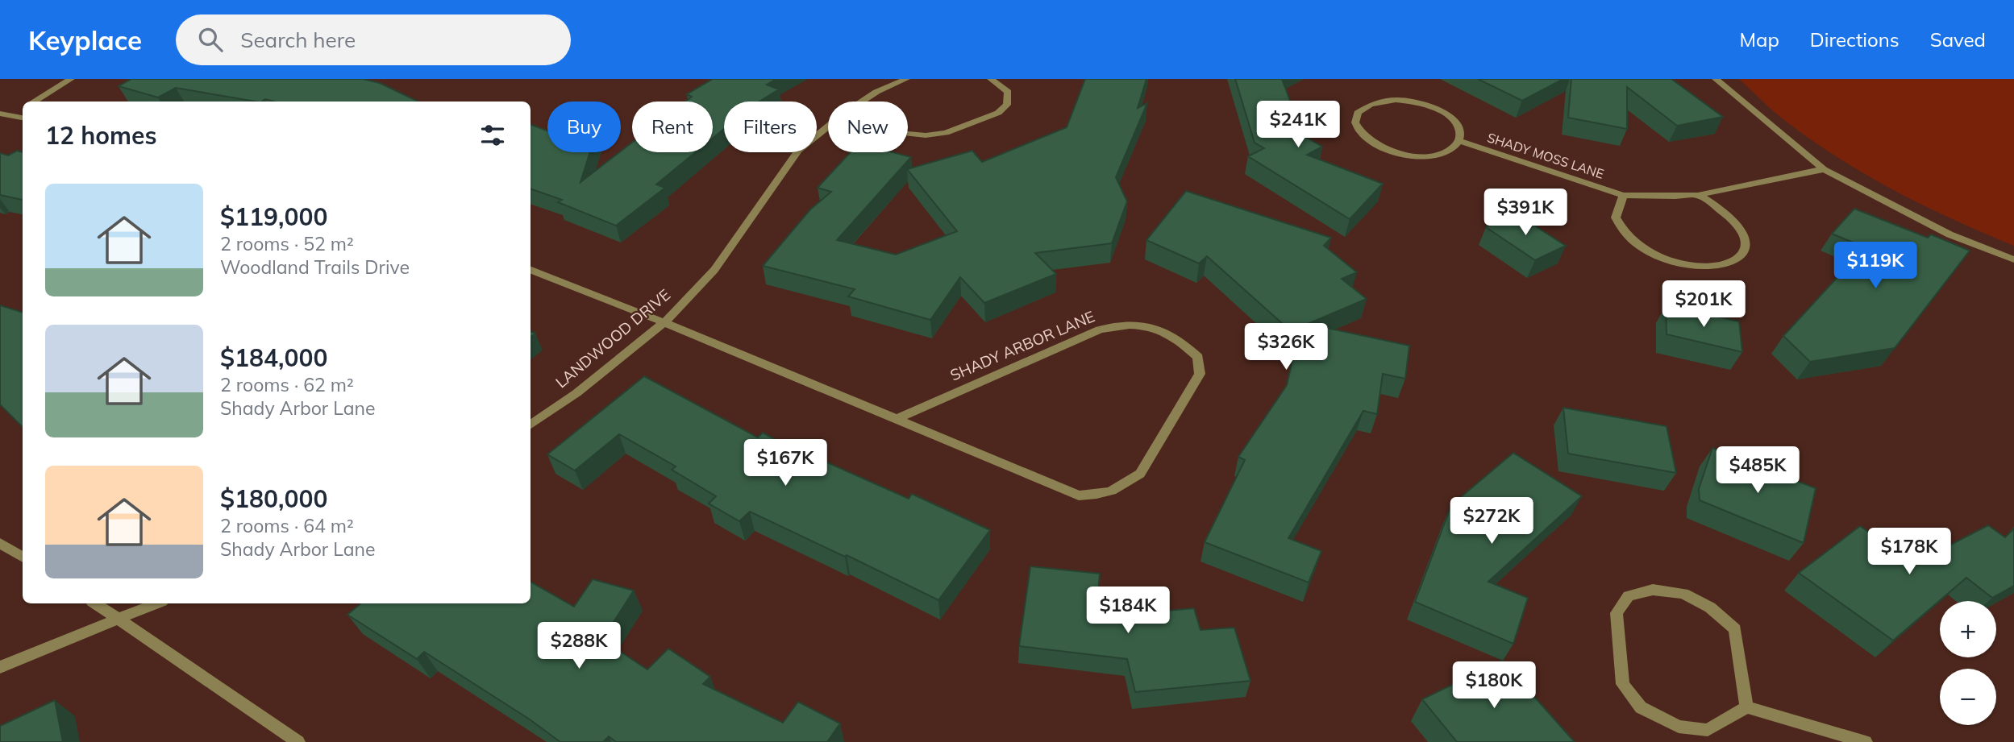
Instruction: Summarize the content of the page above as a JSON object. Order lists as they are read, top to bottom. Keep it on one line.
{"streets":{"street":["SHADY MOSS LANE","LANDWOOD DRIVE","SHADY ARBOR LANE"]},"crossings":[["LANDWOOD DRIVE","SHADY ARBOR LANE"]],"page":{"header":"Keyplace","search":"Search here","nav":["Map","Directions","Saved"],"price":["$241K","$391K","$119K","$201K","$326K","$167K","$485K","$272K","$178K","$184K","$288K","$180K"],"chip":["Buy","Rent","Filters","New"],"heading":"12 homes","list":[{"name":"$119,000","note":"2 rooms · 52 m² · Woodland Trails Drive"},{"name":"$184,000","note":"2 rooms · 62 m² · Shady Arbor Lane"},{"name":"$180,000","note":"2 rooms · 64 m² · Shady Arbor Lane"}],"map_buttons":["+","−"]}}
